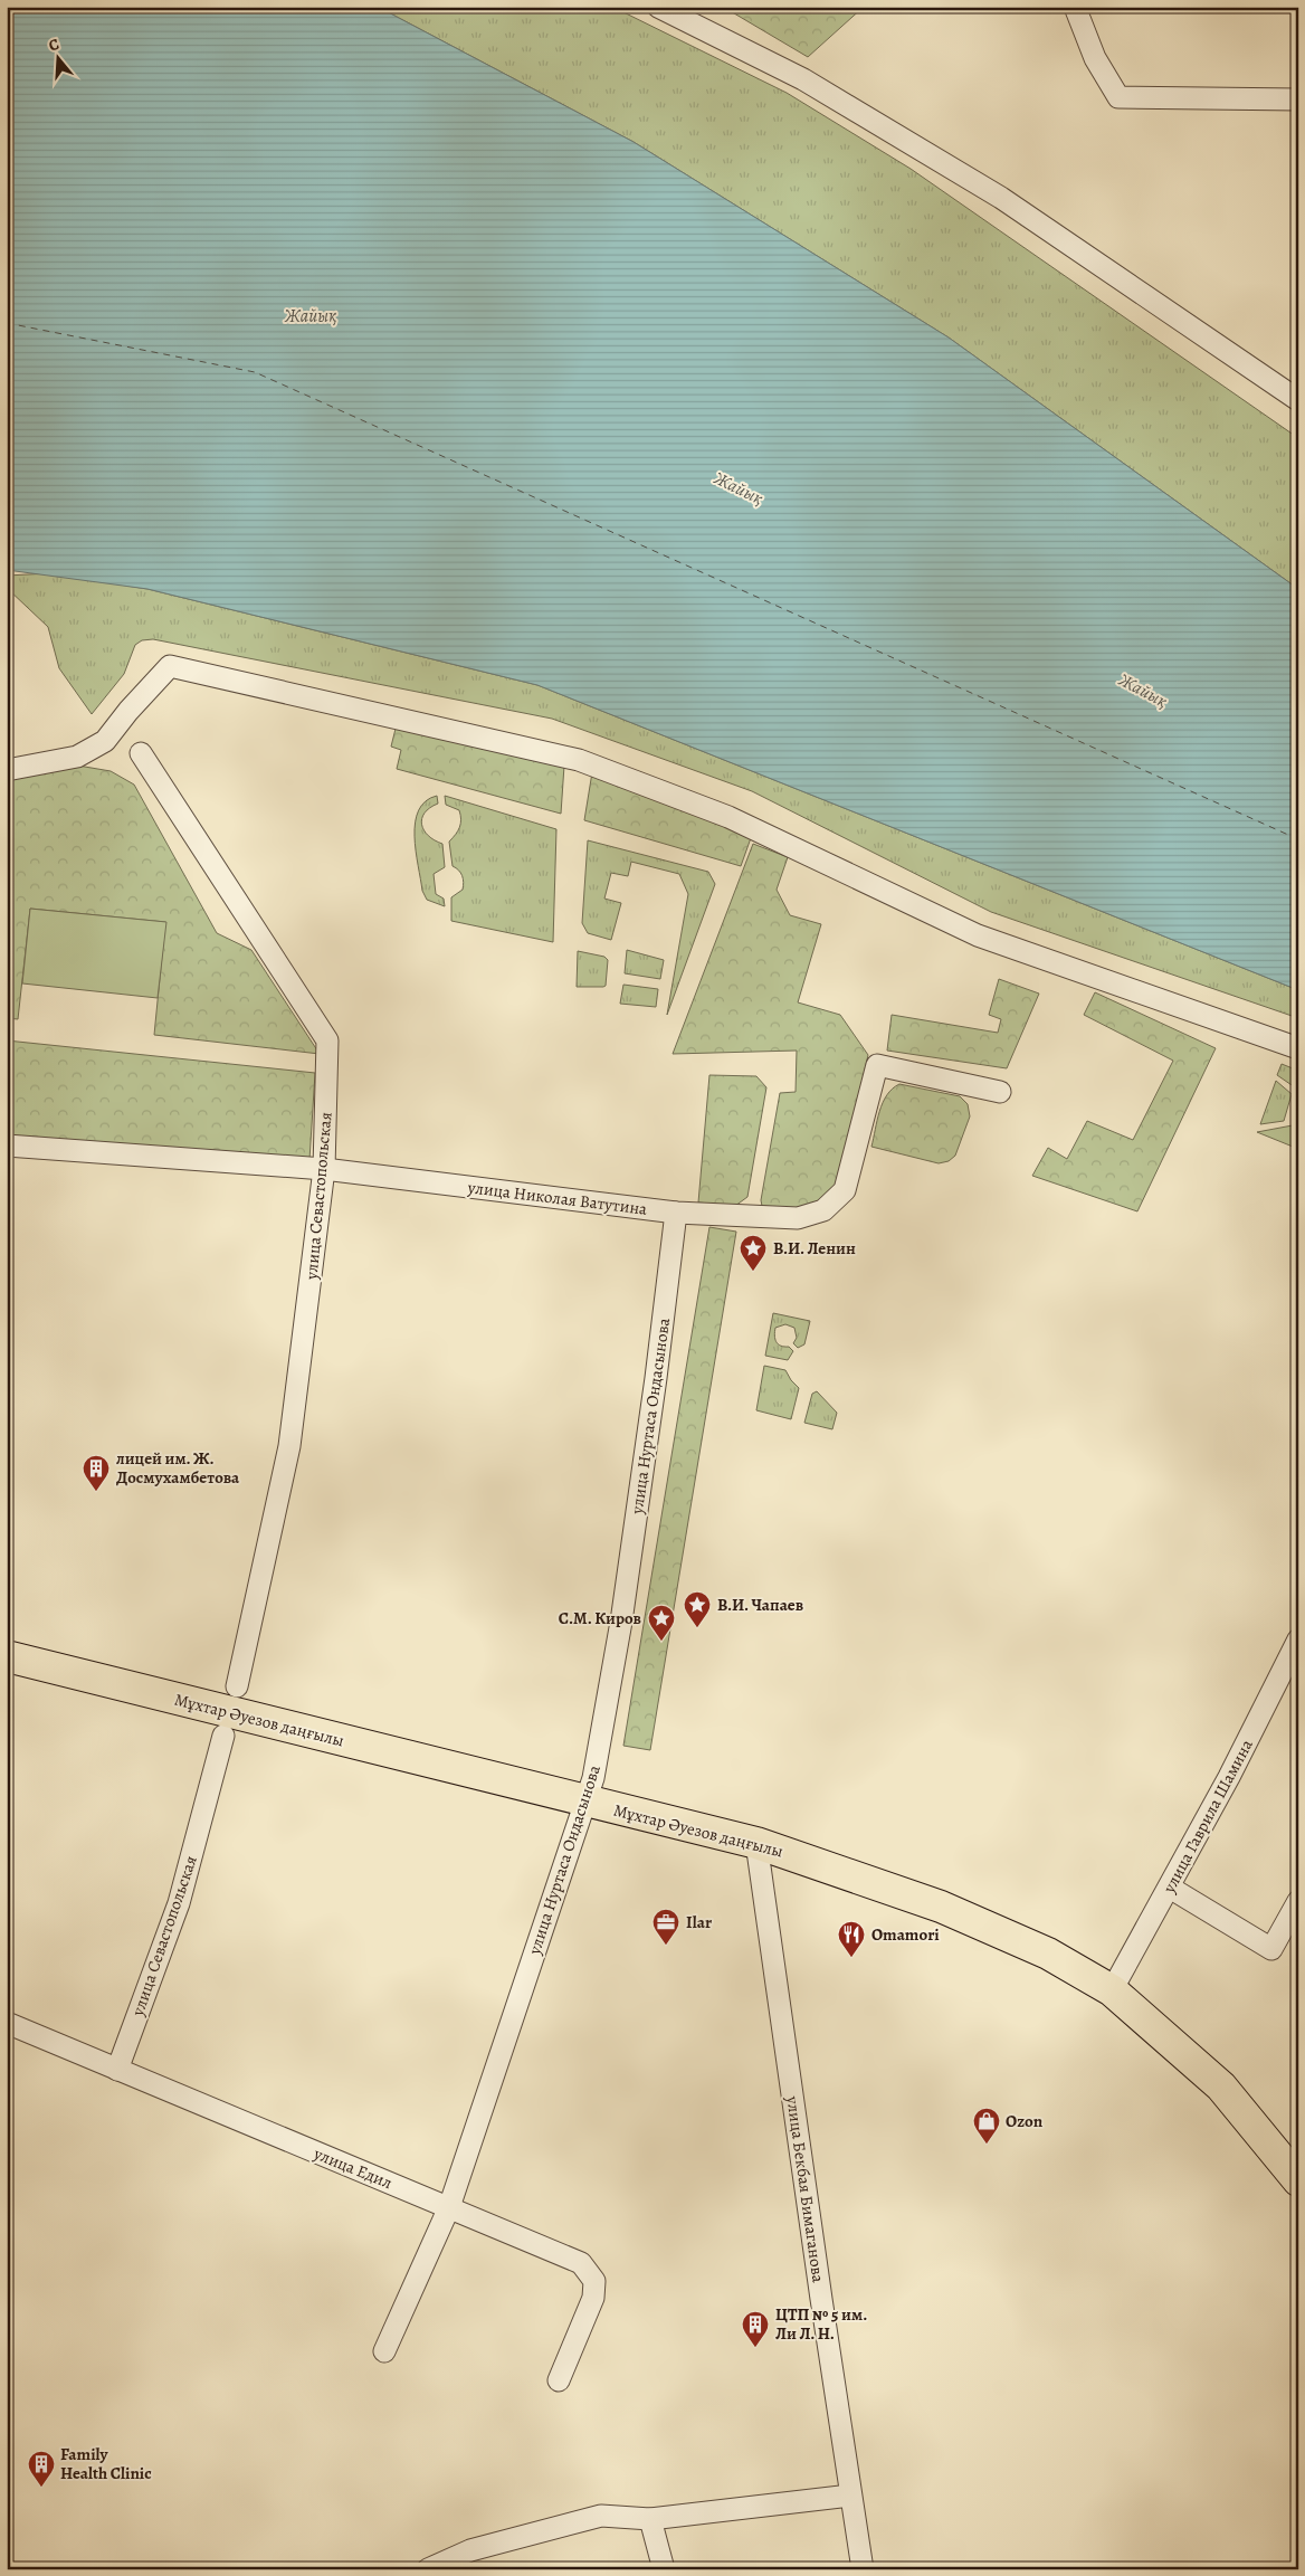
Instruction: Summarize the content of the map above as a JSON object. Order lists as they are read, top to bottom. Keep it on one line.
{"streets":{"main road":["Мұхтар Әуезов даңғылы"],"street":["улица Севастопольская","улица Николая Ватутина","улица Нуртаса Ондасынова","улица Гаврила Шамина","улица Едил","улица Бекбая Бимаганова"]},"crossings":[["улица Севастопольская","улица Николая Ватутина"],["улица Севастопольская","улица Едил"],["улица Николая Ватутина","улица Нуртаса Ондасынова"],["улица Нуртаса Ондасынова","Мұхтар Әуезов даңғылы"],["улица Нуртаса Ондасынова","улица Едил"],["Мұхтар Әуезов даңғылы","улица Гаврила Шамина"],["Мұхтар Әуезов даңғылы","улица Бекбая Бимаганова"]],"water":["Жайық"],"places":{"place":["В.И. Ленин","В.И. Чапаев","С.М. Киров"],"building":["лицей им. Ж. Досмухамбетова","ЦТП № 5 им. Ли Л. Н.","Family Health Clinic"],"office":["Ilar"],"restaurant":["Omamori"],"shop":["Ozon"]},"north":"top"}
